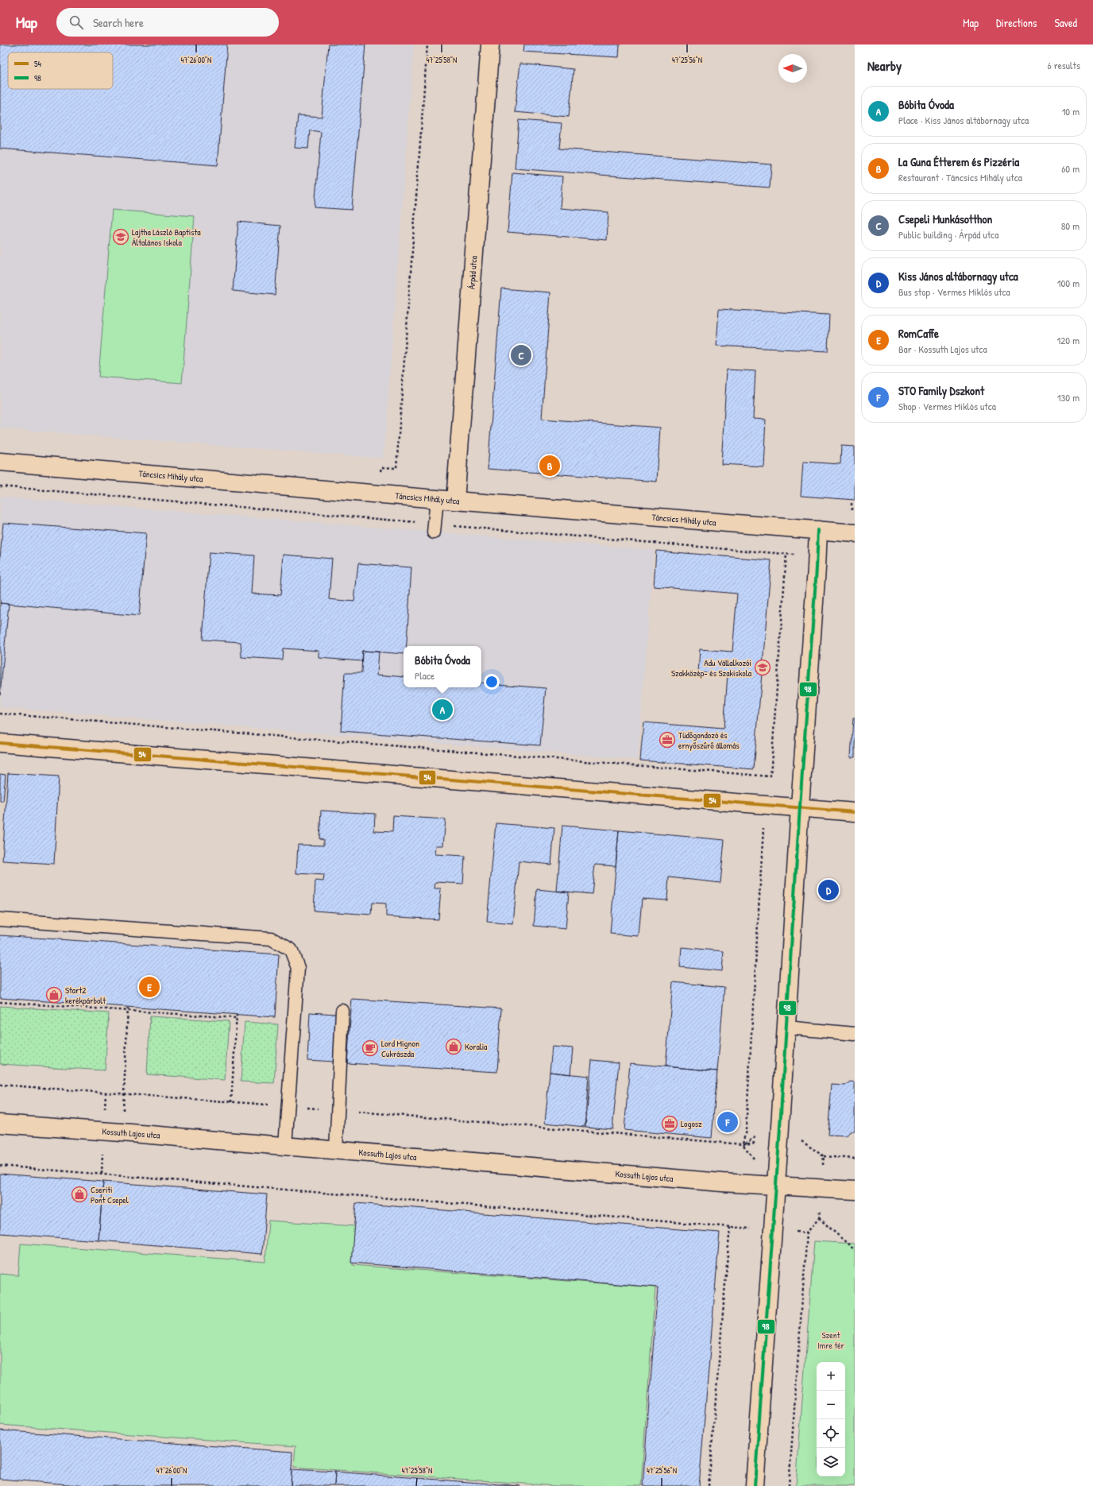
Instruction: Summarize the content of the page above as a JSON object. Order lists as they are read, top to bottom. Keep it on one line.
{"streets":{"street":["Árpád utca","Táncsics Mihály utca","Kossuth Lajos utca"]},"crossings":[["Árpád utca","Táncsics Mihály utca"]],"parks":["Szent Imre tér"],"places":{"school or university":["Lajtha László Baptista Általános Iskola","Adu Vállalkozói Szakközép- és Szakiskola"],"office":["Tüdőgondozó és ernyőszűrő állomás","Logosz"],"shop":["Start2 kerékpárbolt","Koralia","Cseriti Pont Csepel"],"cafe":["Lord Mignon Cukrászda"]},"lines":["transit line 98","transit line 54"],"legend":["54","98"],"north":"left","page":{"header":"Map","search":"Search here","nav":["Map","Directions","Saved"],"heading":["Nearby","6 results"],"list":[{"mark":"A","name":"Bóbita Óvoda","note":"Place · Kiss János altábornagy utca","value":"10 m"},{"mark":"B","name":"La Guna Étterem és Pizzéria","note":"Restaurant · Táncsics Mihály utca","value":"60 m"},{"mark":"C","name":"Csepeli Munkásotthon","note":"Public building · Árpád utca","value":"80 m"},{"mark":"D","name":"Kiss János altábornagy utca","note":"Bus stop · Vermes Miklós utca","value":"100 m"},{"mark":"E","name":"RomCaffe","note":"Bar · Kossuth Lajos utca","value":"120 m"},{"mark":"F","name":"STO Family Dszkont","note":"Shop · Vermes Miklós utca","value":"130 m"}],"pins":["C","B","A","D","E","F"],"popup":["Bóbita Óvoda","Place"],"map_buttons":["+","−"]},"coordinates":["47°26'00\"N","47°25'58\"N","47°25'56\"N"]}
